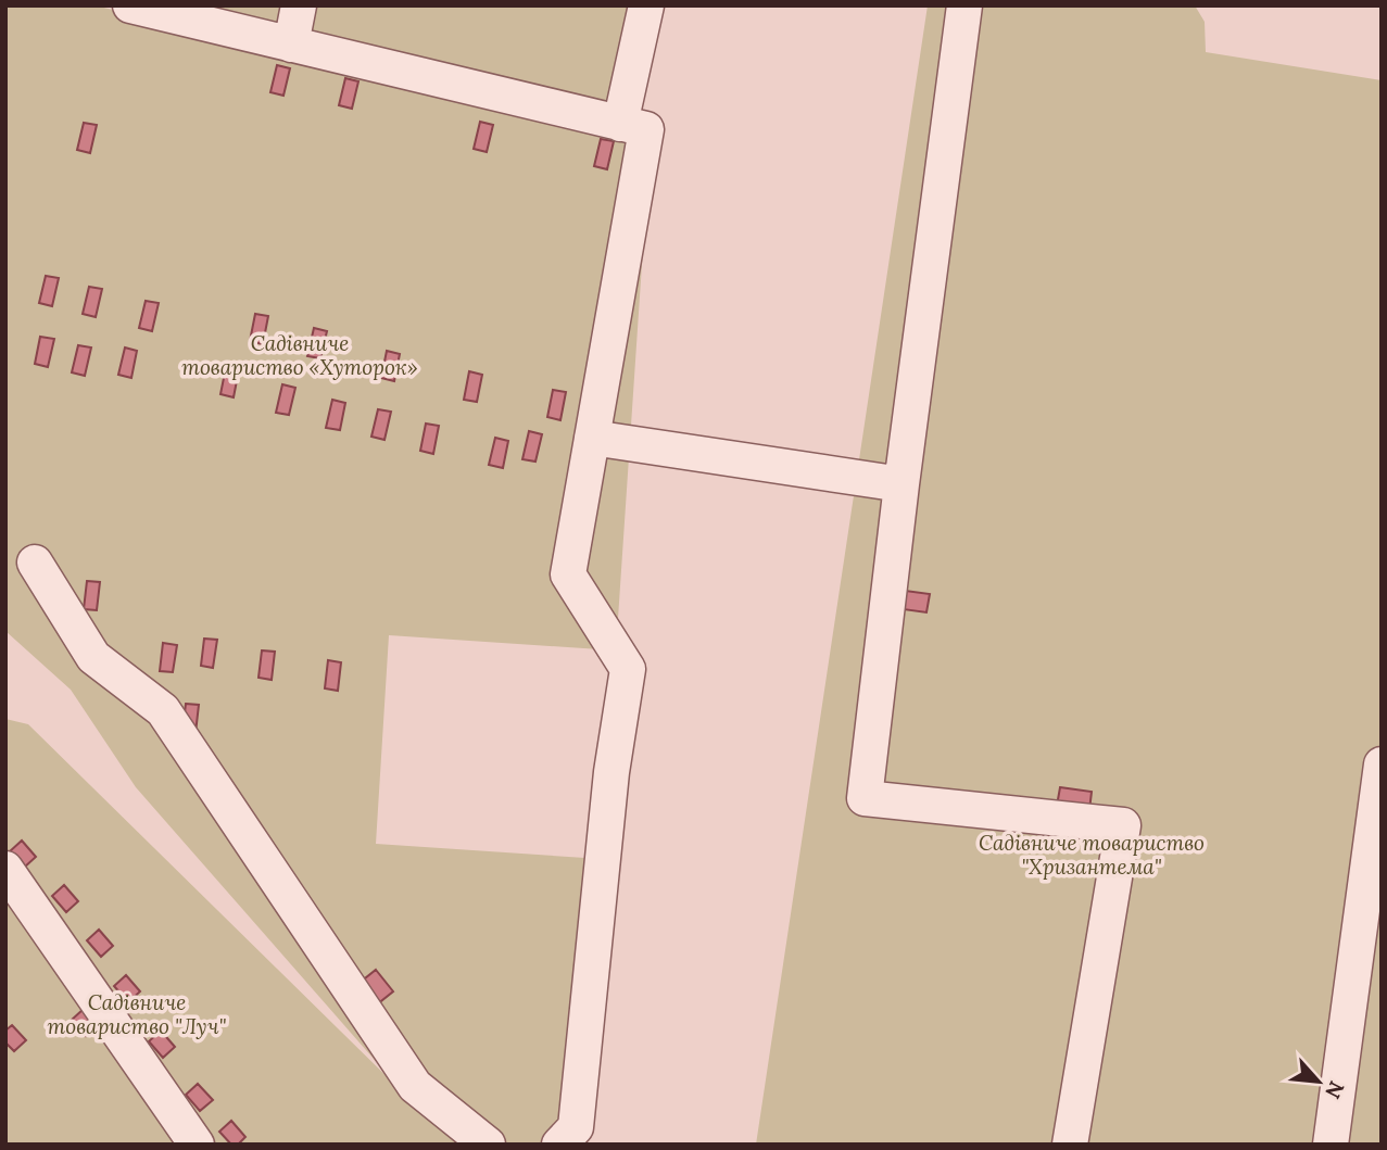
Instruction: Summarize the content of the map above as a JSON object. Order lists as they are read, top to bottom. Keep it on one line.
{"parks":["Садівниче товариство «Хуторок»","Садівниче товариство \"Хризантема\"","Садівниче товариство \"Луч\""],"north":"bottom right"}
